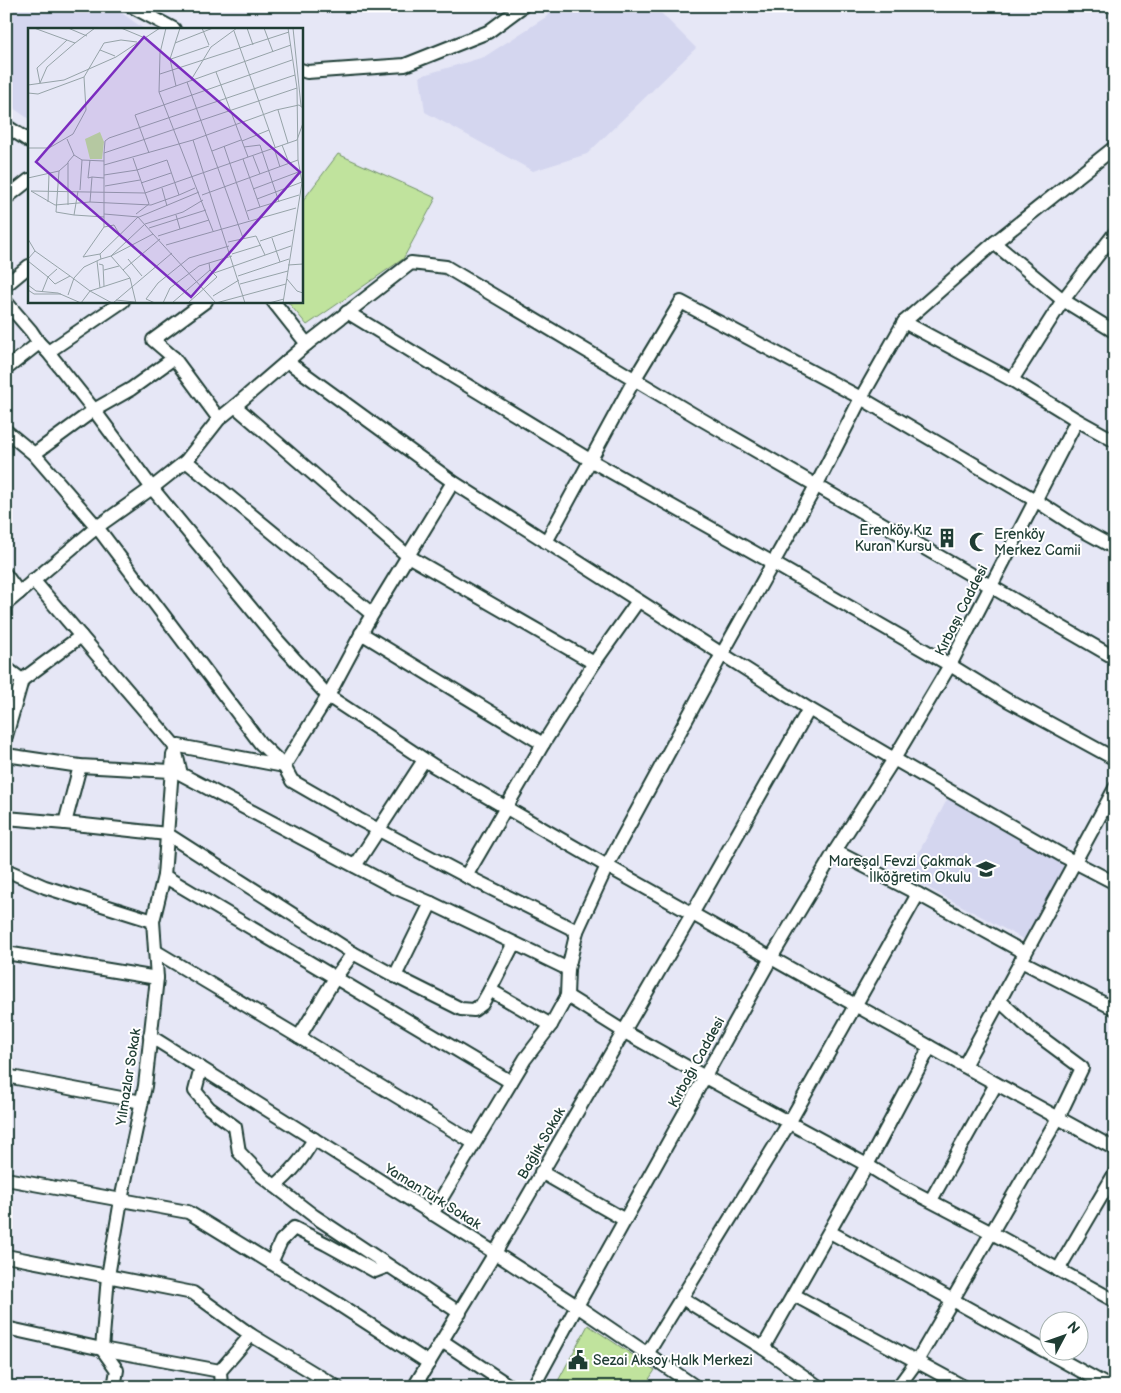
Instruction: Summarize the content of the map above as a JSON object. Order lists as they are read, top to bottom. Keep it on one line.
{"streets":{"street":["Kırbaşı Caddesi","Kırbağı Caddesi","Yılmazlar Sokak","Bağlık Sokak","YamanTürk Sokak"]},"crossings":[["Kırbaşı Caddesi","Kırbağı Caddesi"],["Kırbağı Caddesi","YamanTürk Sokak"],["Yılmazlar Sokak","YamanTürk Sokak"],["Bağlık Sokak","YamanTürk Sokak"]],"places":{"building":["Erenköy Kız Kuran Kursu"],"mosque":["Erenköy Merkez Camii"],"school or university":["Mareşal Fevzi Çakmak İlköğretim Okulu"],"public building":["Sezai Aksoy Halk Merkezi"]},"north":"top right"}
